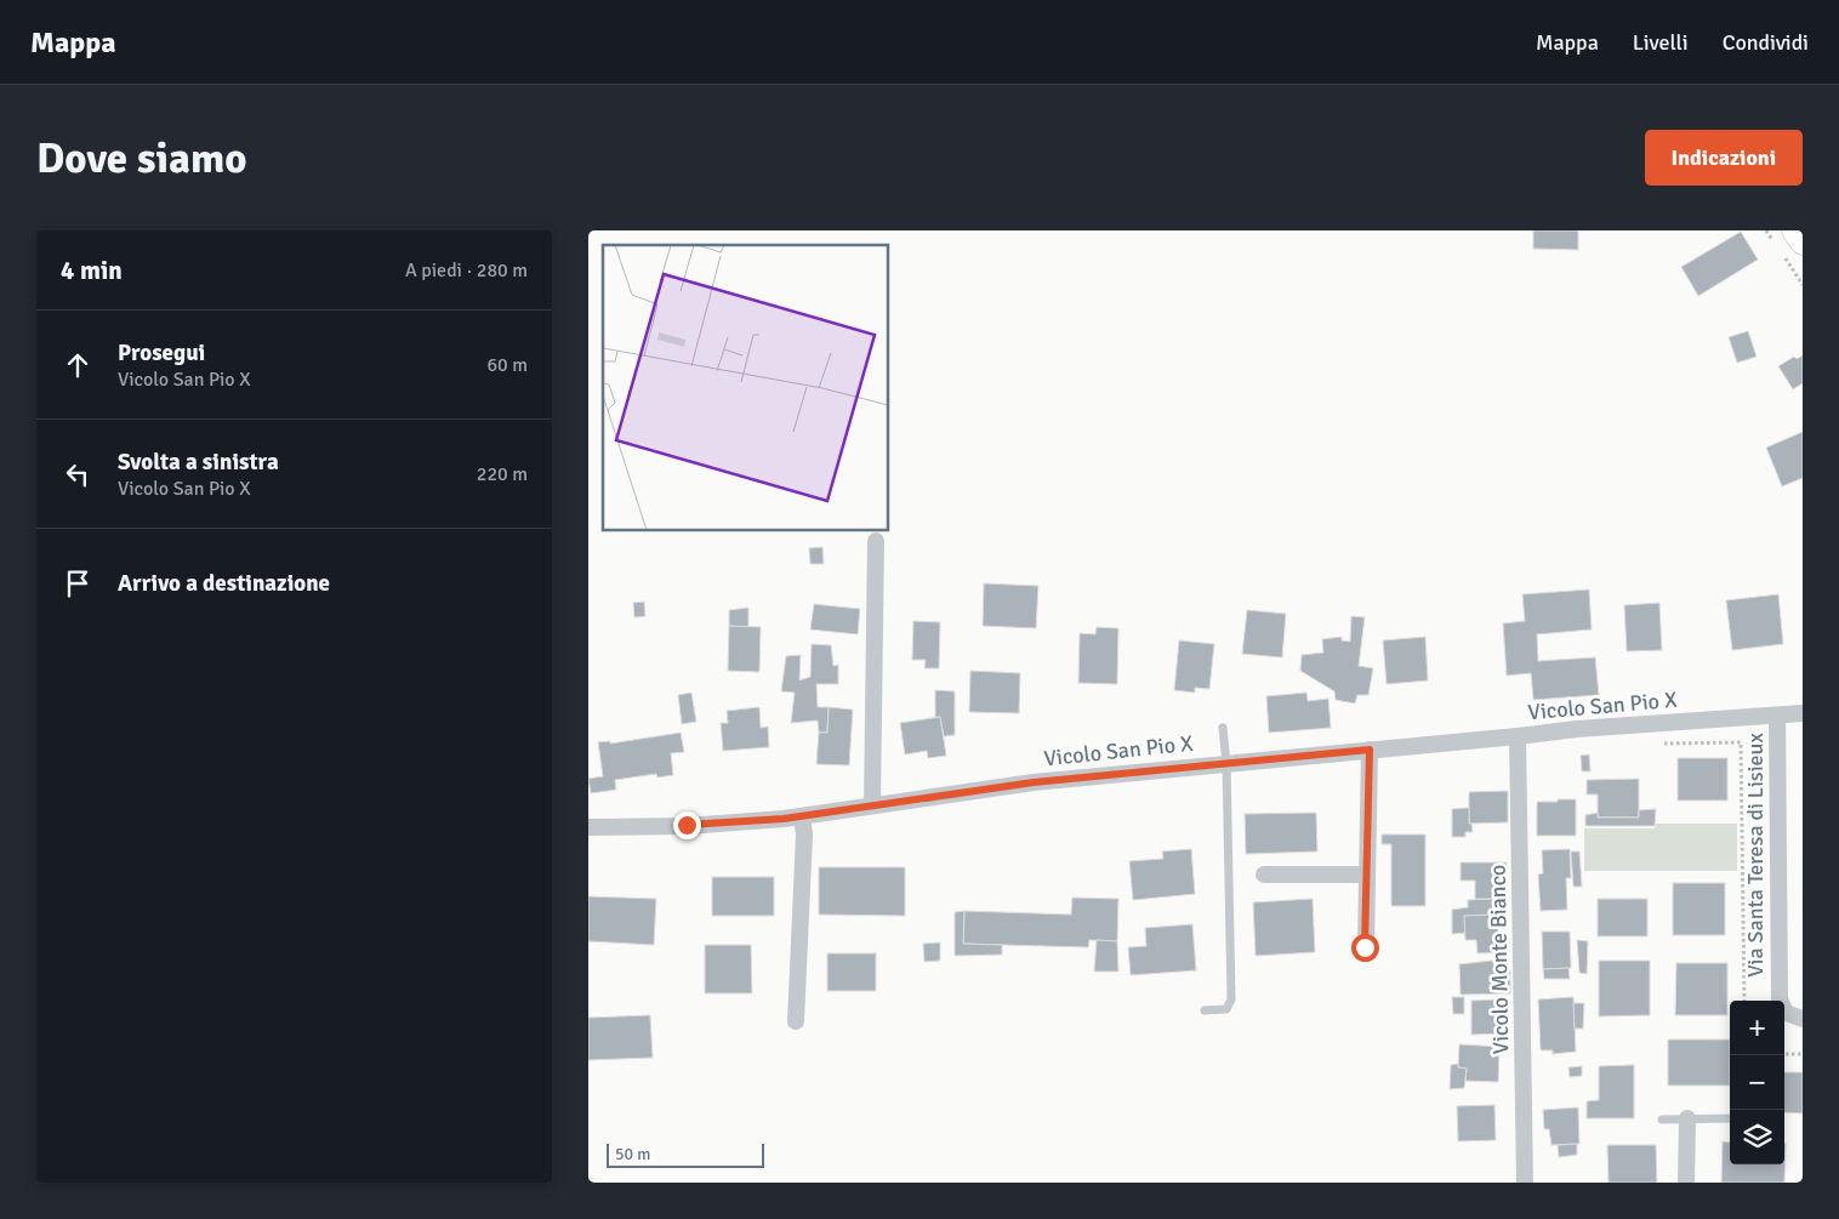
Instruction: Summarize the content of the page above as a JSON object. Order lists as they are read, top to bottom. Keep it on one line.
{"streets":{"street":["Vicolo San Pio X","Via Santa Teresa di Lisieux","Vicolo Monte Bianco"]},"crossings":[["Vicolo San Pio X","Via Santa Teresa di Lisieux"],["Vicolo San Pio X","Vicolo Monte Bianco"]],"scale_bar":"50 m","page":{"header":"Mappa","nav":["Mappa","Livelli","Condividi"],"buttons":"Indicazioni","title":"Dove siamo","heading":["4 min","A piedi · 280 m"],"list":[["Prosegui","Vicolo San Pio X","60 m"],["Svolta a sinistra","Vicolo San Pio X","220 m"],"Arrivo a destinazione"],"map_buttons":["+","−"],"scale":"50 m"}}
